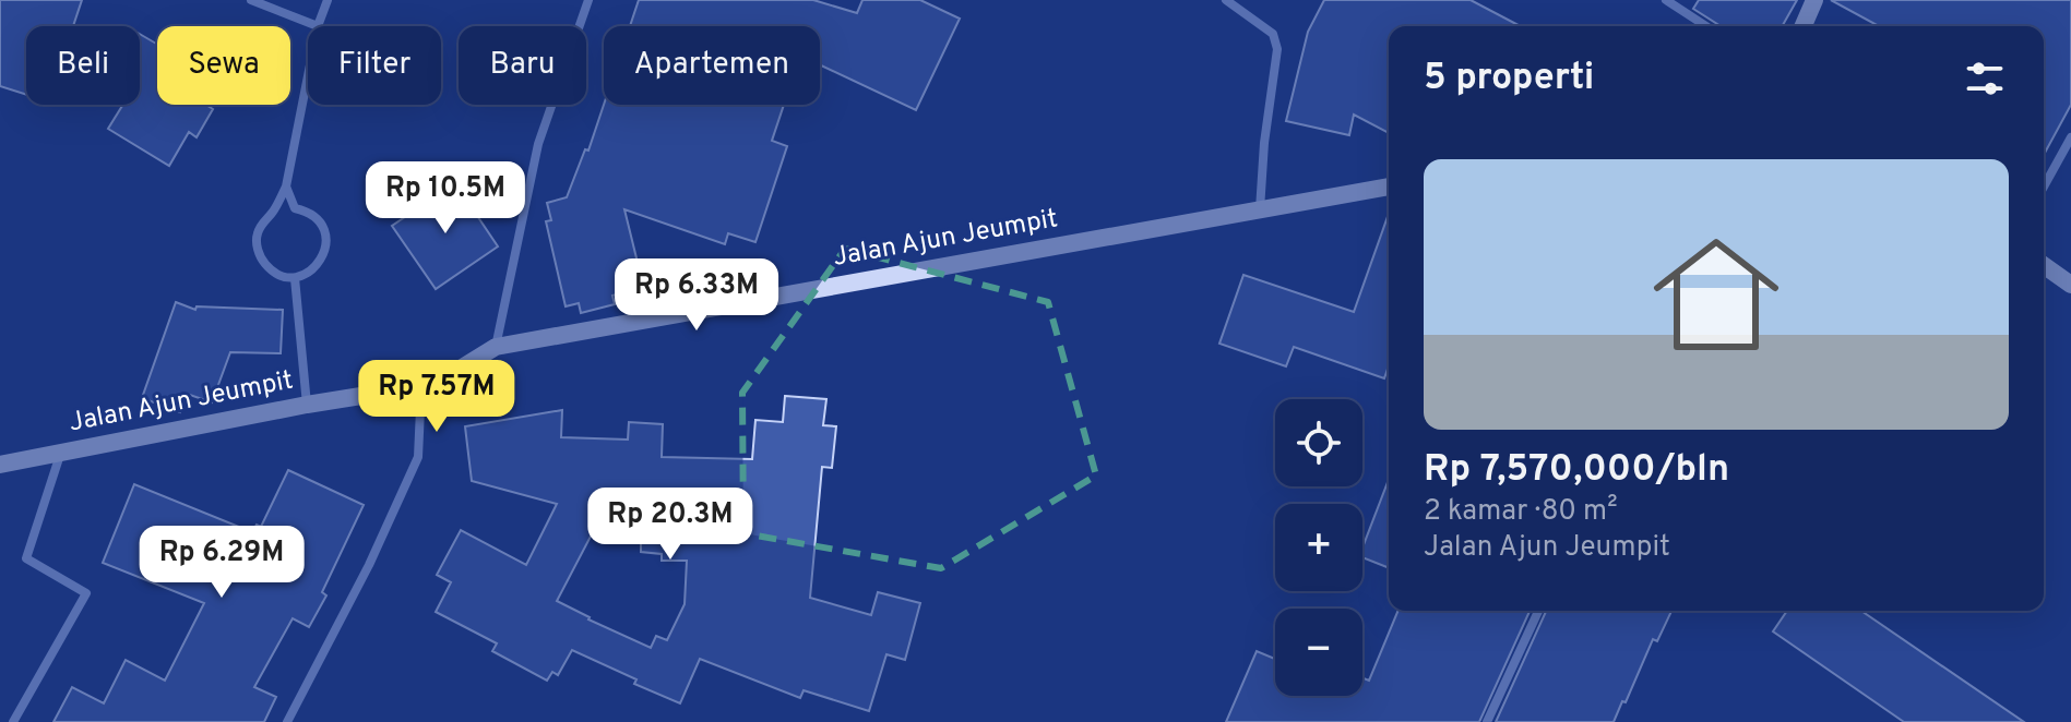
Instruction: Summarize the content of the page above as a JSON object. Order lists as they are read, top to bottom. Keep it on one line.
{"streets":{"street":["Jalan Ajun Jeumpit"]},"page":{"chip":["Beli","Sewa","Filter","Baru","Apartemen"],"heading":"5 properti","list":[{"name":"Rp 7,570,000/bln","note":"2 kamar · 80 m² · Jalan Ajun Jeumpit"}],"price":["Rp 10.5M","Rp 6.33M","Rp 7.57M","Rp 20.3M","Rp 6.29M"],"map_buttons":["+","−"]}}
